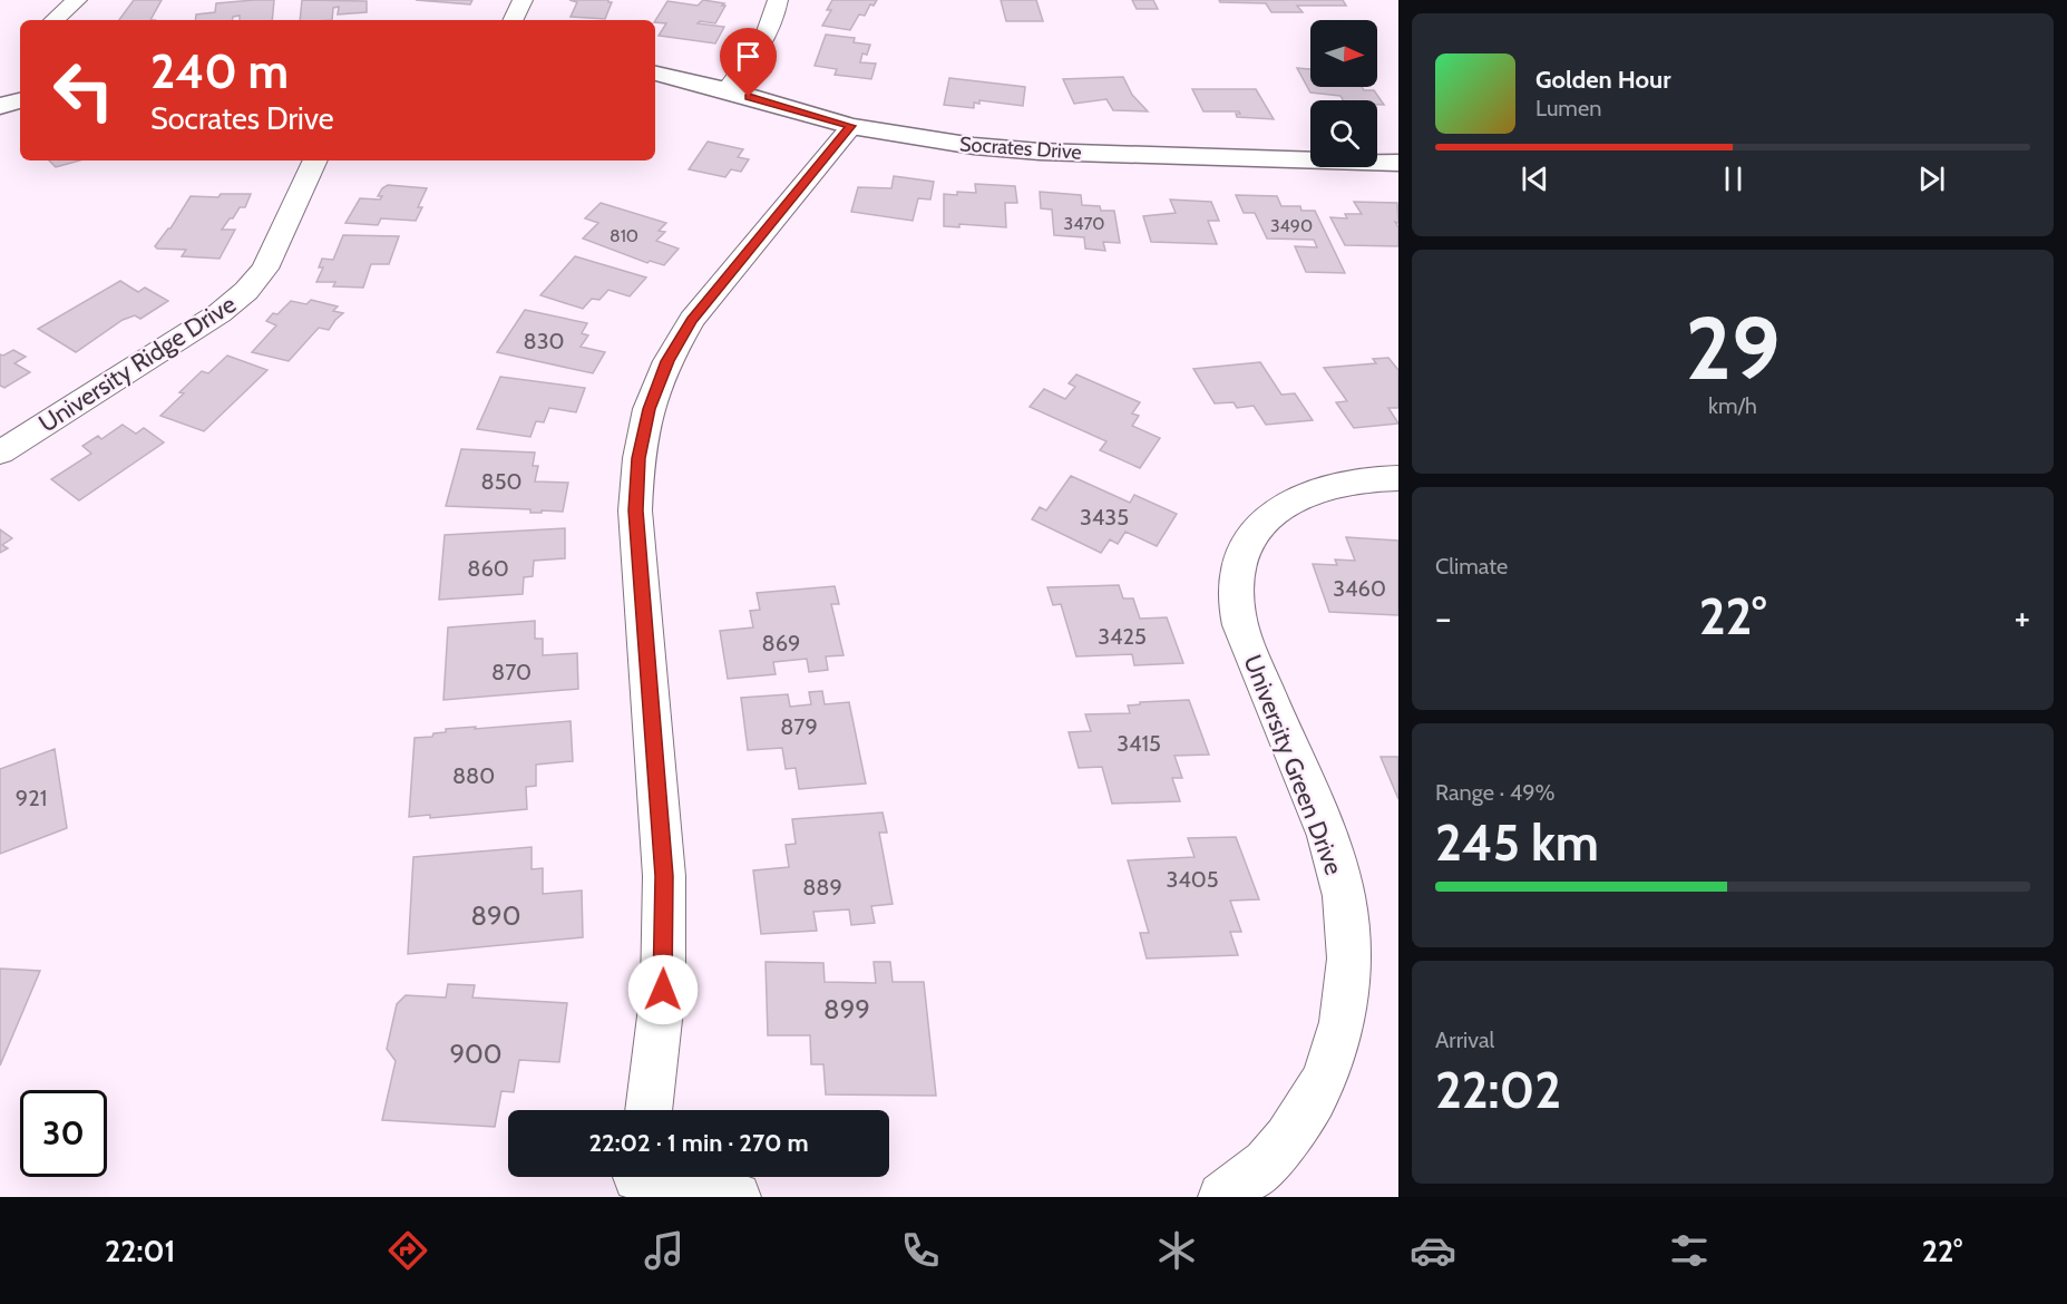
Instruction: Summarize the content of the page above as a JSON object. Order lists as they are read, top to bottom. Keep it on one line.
{"streets":{"street":["Socrates Drive","University Ridge Drive","University Green Drive"]},"house_numbers":["3470","3490","810","830","850","3435","860","3460","3425","869","870","879","3415","880","921","3405","889","890","899","900"],"north":"right","page":{"turn":["240 m","Socrates Drive"],"song":["Golden Hour","Lumen"],"tile":[["29","km/h"],"Climate",["Range · 49%","245 km"],["Arrival","22:02"]],"heat":["−","22°","+"],"limit":"30","trip":"22:02 · 1 min · 270 m","tabs":["22:01","22°"]}}
